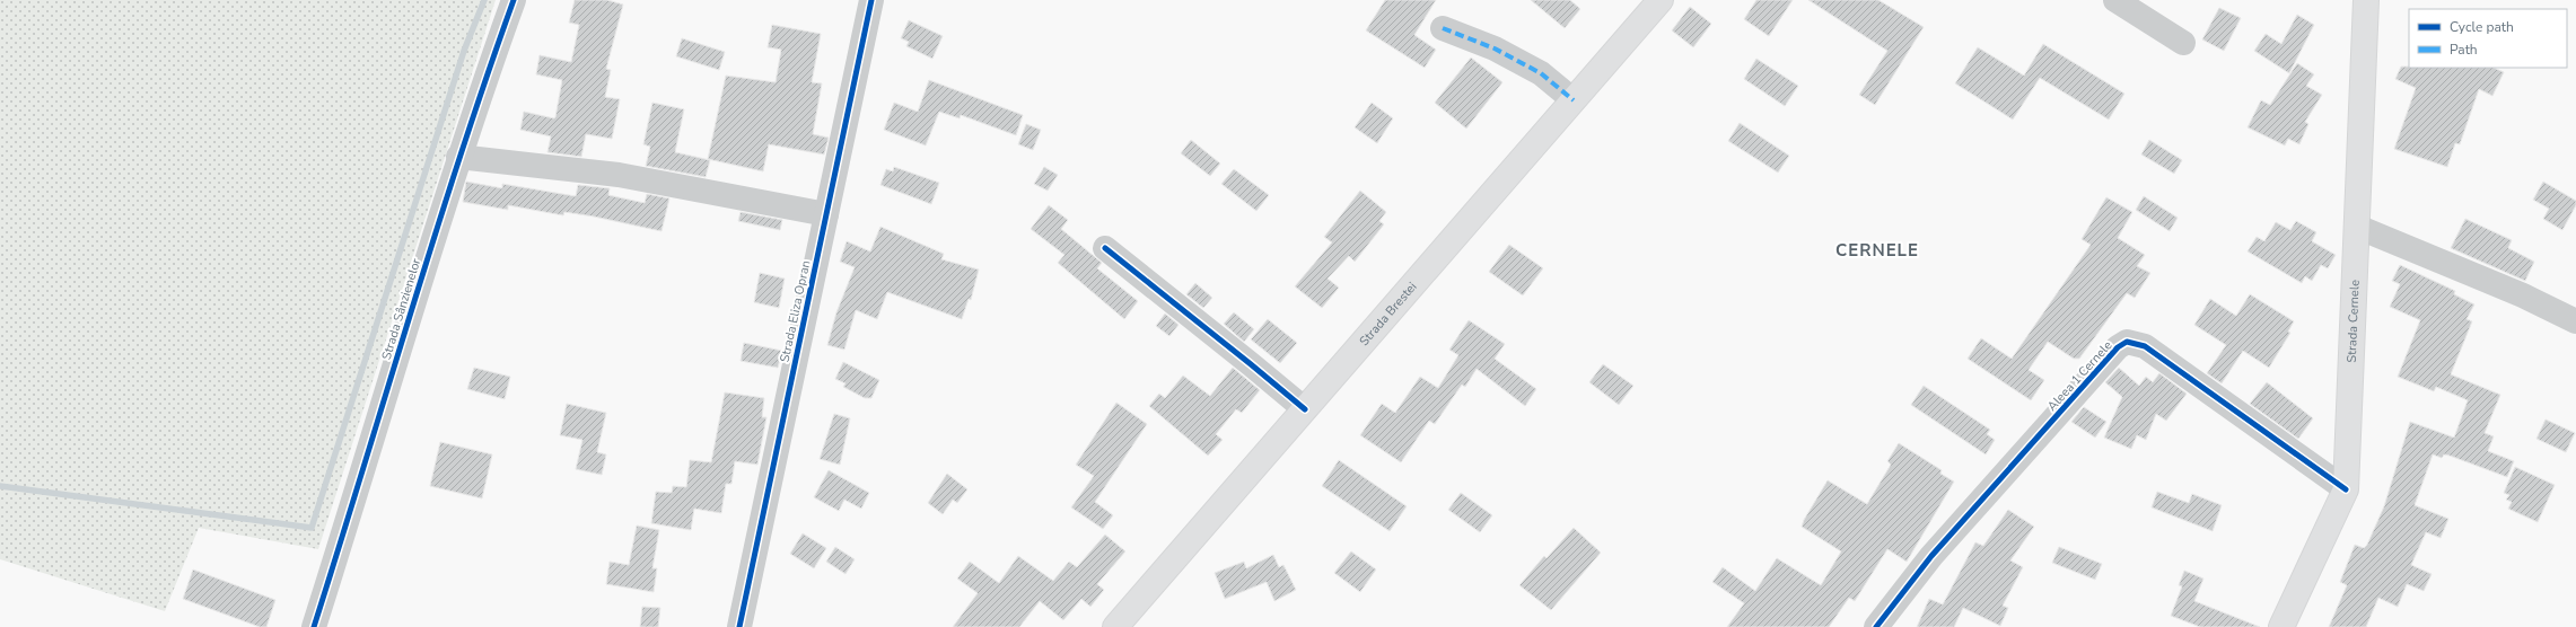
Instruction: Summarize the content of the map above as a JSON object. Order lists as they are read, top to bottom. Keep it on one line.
{"streets":{"main road":["Strada Brestei","Strada Cernele"],"street":["Strada Sânzienelor","Strada Eliza Opran","Aleea 1 Cernele"]},"crossings":[["Strada Cernele","Aleea 1 Cernele"]],"districts":["CERNELE"],"legend":["Cycle path","Path"]}
